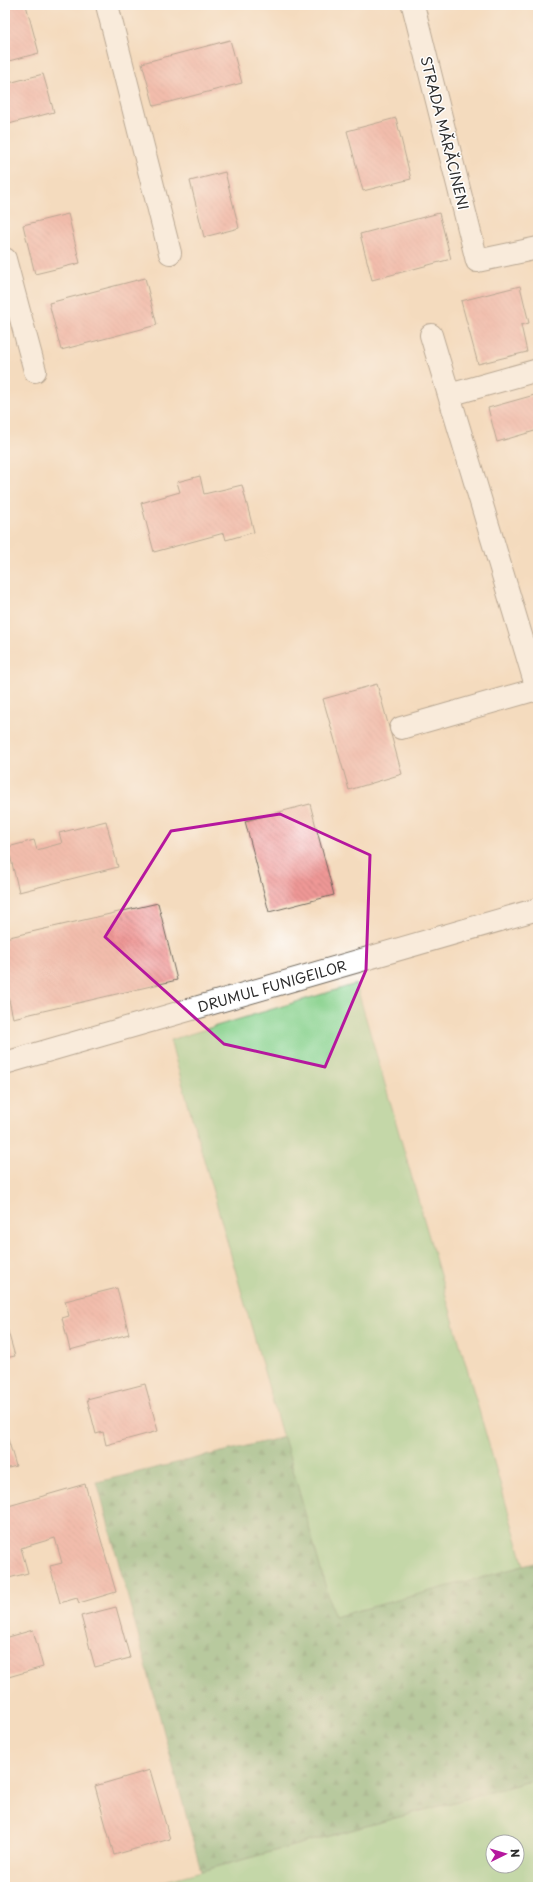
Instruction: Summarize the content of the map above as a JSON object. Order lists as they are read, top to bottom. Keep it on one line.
{"streets":{"street":["STRADA MĂRĂCINENI","DRUMUL FUNIGEILOR"]},"north":"right"}
